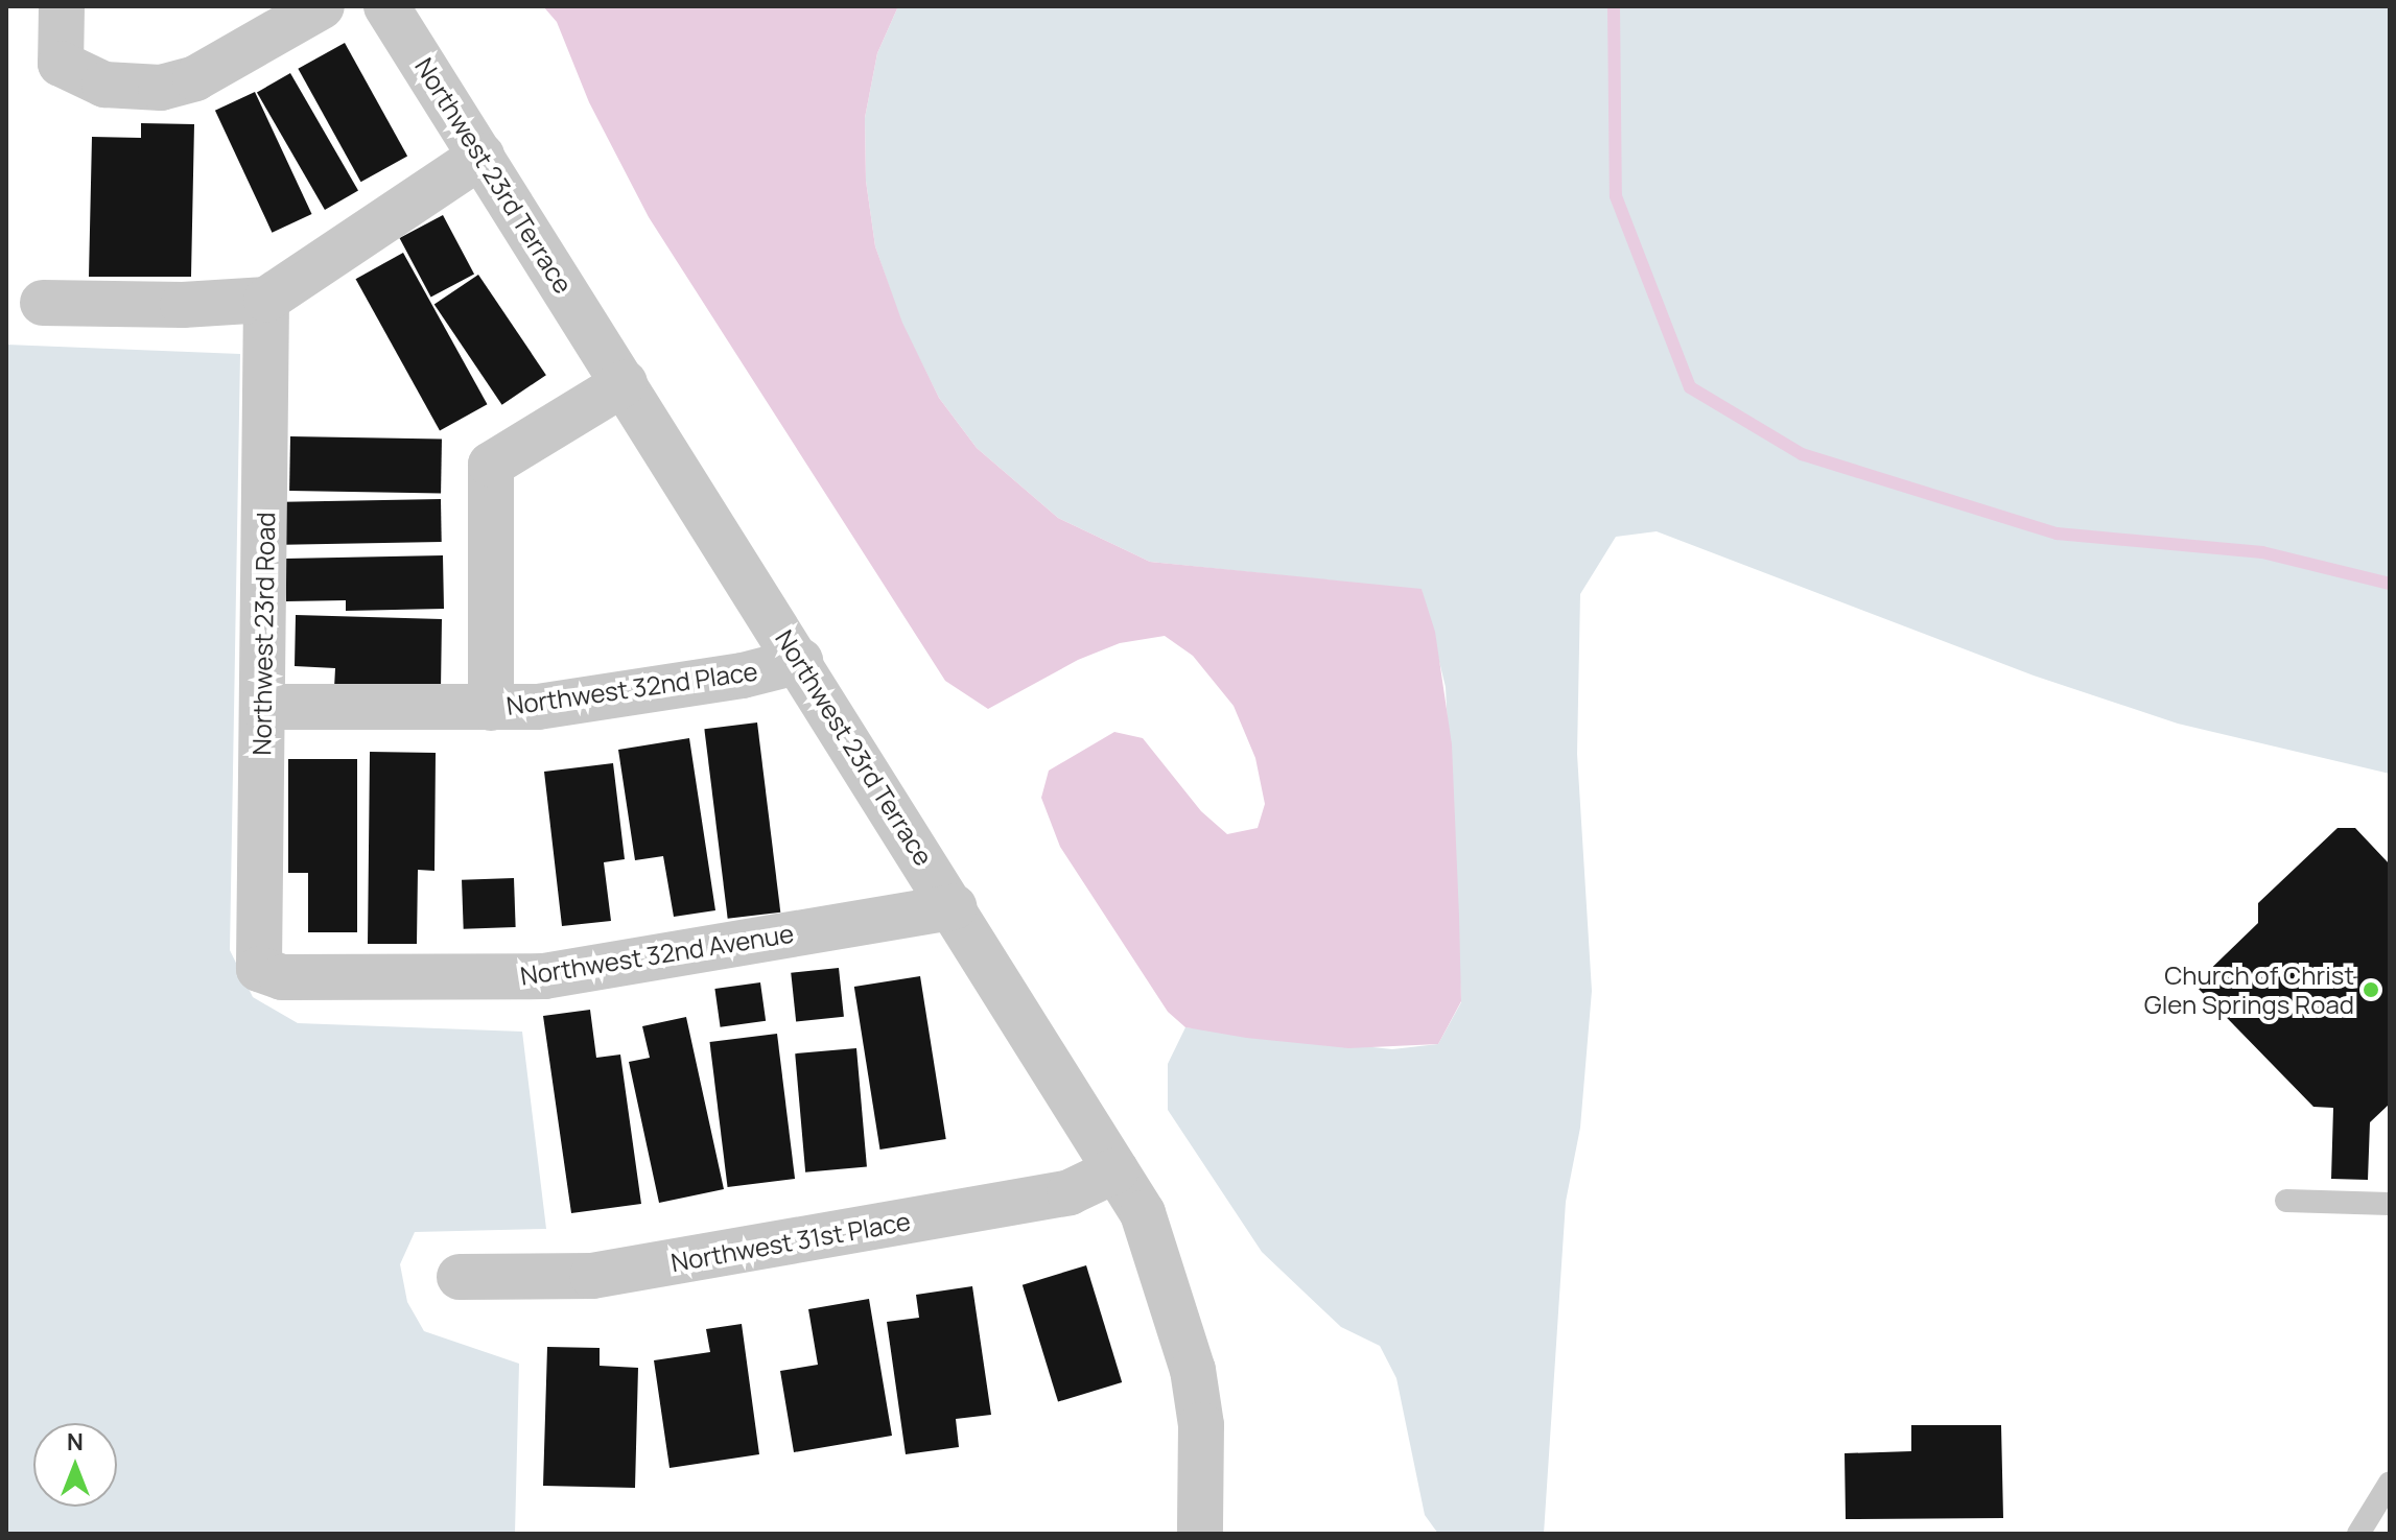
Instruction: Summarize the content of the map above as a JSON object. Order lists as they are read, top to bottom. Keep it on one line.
{"streets":{"street":["Northwest 23rd Terrace","Northwest 23rd Road","Northwest 32nd Place","Northwest 32nd Avenue","Northwest 31st Place"]},"crossings":[["Northwest 23rd Terrace","Northwest 32nd Place"],["Northwest 23rd Terrace","Northwest 32nd Avenue"],["Northwest 23rd Terrace","Northwest 31st Place"],["Northwest 23rd Road","Northwest 32nd Place"],["Northwest 23rd Road","Northwest 32nd Avenue"]],"places":["Church of Christ Glen Springs Road"],"north":"top"}
